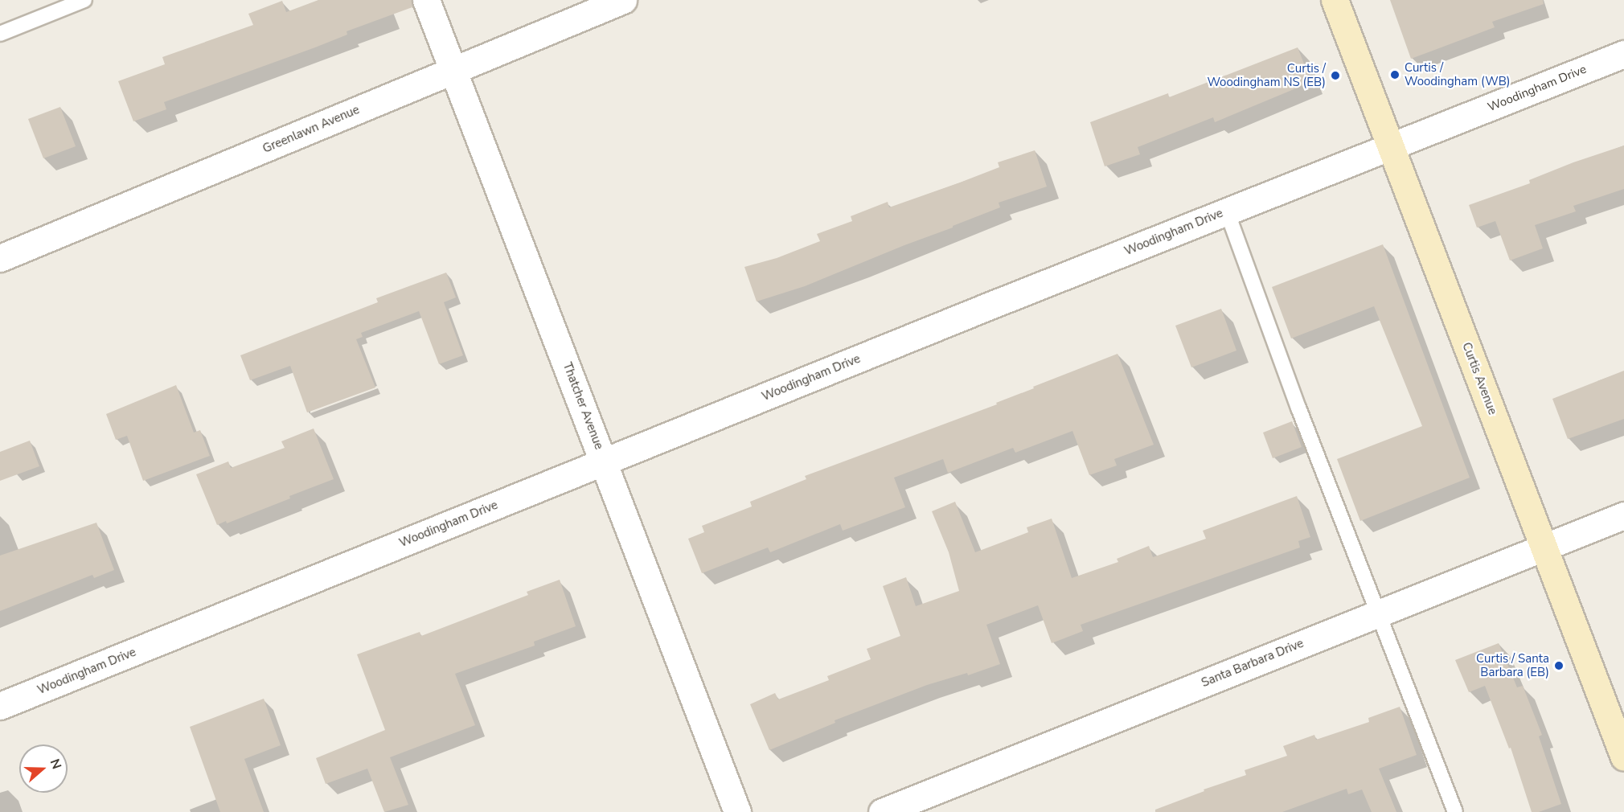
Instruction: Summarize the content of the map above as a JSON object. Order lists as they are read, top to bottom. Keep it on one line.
{"streets":{"street":["Woodingham Drive","Greenlawn Avenue","Curtis Avenue","Thatcher Avenue","Santa Barbara Drive"]},"crossings":[["Woodingham Drive","Curtis Avenue"],["Woodingham Drive","Thatcher Avenue"],["Greenlawn Avenue","Thatcher Avenue"],["Curtis Avenue","Santa Barbara Drive"]],"places":["Curtis / Woodingham (WB)","Curtis / Woodingham NS (EB)","Curtis / Santa Barbara (EB)"],"north":"right"}
